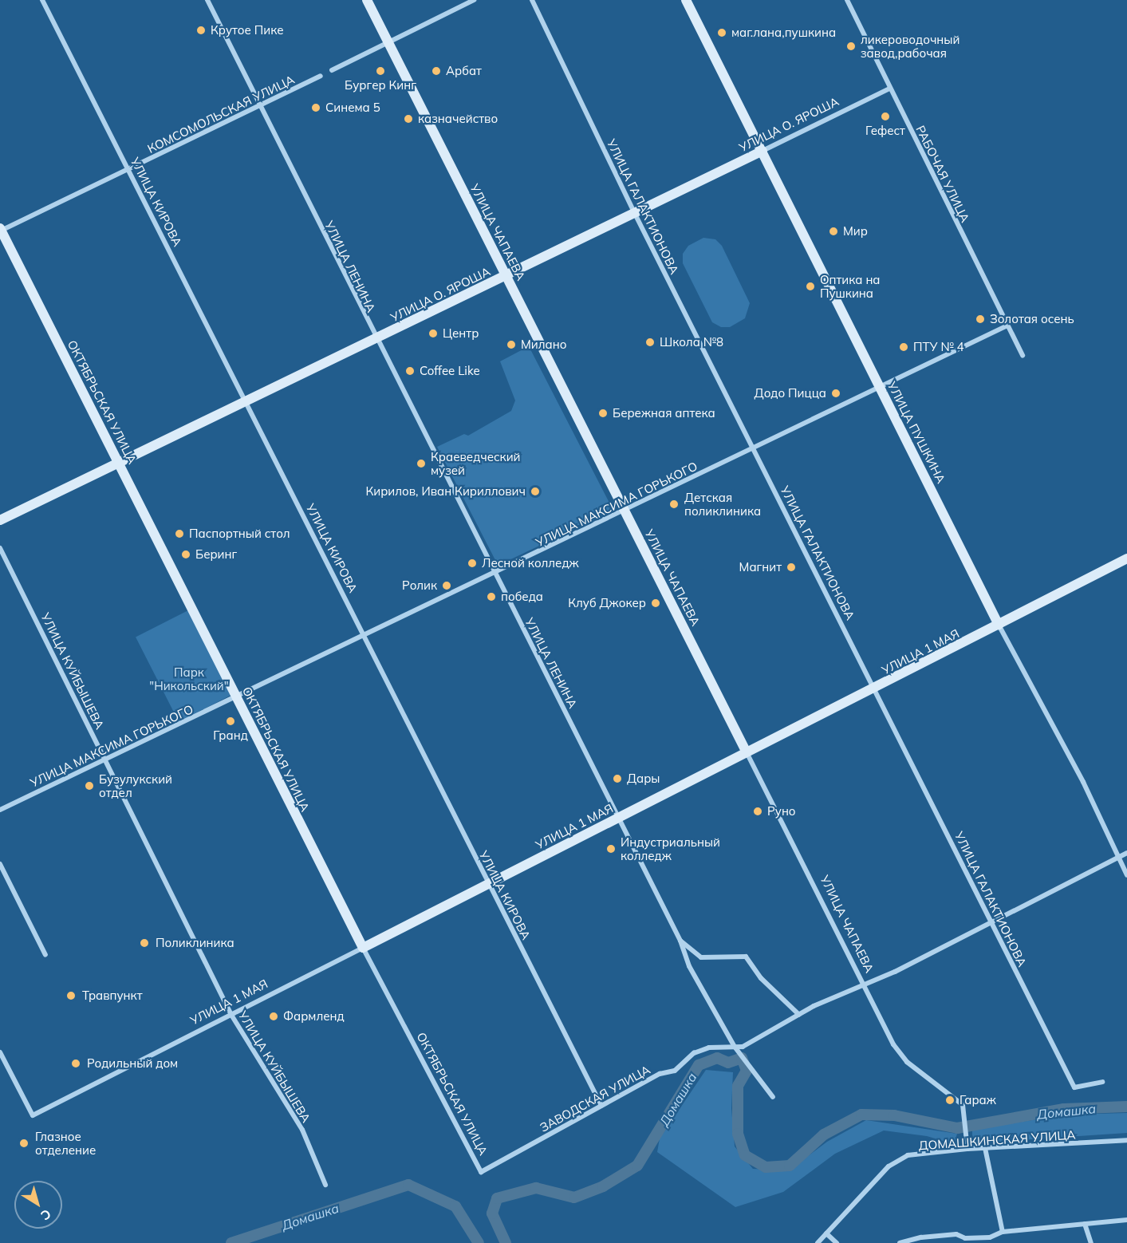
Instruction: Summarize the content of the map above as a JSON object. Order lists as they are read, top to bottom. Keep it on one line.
{"streets":{"main road":["УЛИЦА О. ЯРОША","УЛИЦА ЧАПАЕВА","ОКТЯБРЬСКАЯ УЛИЦА","УЛИЦА ПУШКИНА","УЛИЦА 1 МАЯ"],"street":["КОМСОМОЛЬСКАЯ УЛИЦА","РАБОЧАЯ УЛИЦА","УЛИЦА КИРОВА","УЛИЦА ГАЛАКТИОНОВА","УЛИЦА ЛЕНИНА","УЛИЦА МАКСИМА ГОРЬКОГО","УЛИЦА КУЙБЫШЕВА","ЗАВОДСКАЯ УЛИЦА","ДОМАШКИНСКАЯ УЛИЦА"]},"crossings":[["КОМСОМОЛЬСКАЯ УЛИЦА","УЛИЦА КИРОВА"],["КОМСОМОЛЬСКАЯ УЛИЦА","УЛИЦА ЛЕНИНА"],["КОМСОМОЛЬСКАЯ УЛИЦА","ОКТЯБРЬСКАЯ УЛИЦА"],["УЛИЦА О. ЯРОША","РАБОЧАЯ УЛИЦА"],["УЛИЦА О. ЯРОША","УЛИЦА КИРОВА"],["УЛИЦА О. ЯРОША","УЛИЦА ГАЛАКТИОНОВА"],["УЛИЦА О. ЯРОША","УЛИЦА ЧАПАЕВА"],["УЛИЦА О. ЯРОША","УЛИЦА ЛЕНИНА"],["УЛИЦА О. ЯРОША","ОКТЯБРЬСКАЯ УЛИЦА"],["УЛИЦА О. ЯРОША","УЛИЦА ПУШКИНА"],["РАБОЧАЯ УЛИЦА","УЛИЦА МАКСИМА ГОРЬКОГО"],["УЛИЦА КИРОВА","УЛИЦА МАКСИМА ГОРЬКОГО"],["УЛИЦА КИРОВА","УЛИЦА 1 МАЯ"],["УЛИЦА КИРОВА","ЗАВОДСКАЯ УЛИЦА"],["УЛИЦА ГАЛАКТИОНОВА","УЛИЦА МАКСИМА ГОРЬКОГО"],["УЛИЦА ГАЛАКТИОНОВА","УЛИЦА 1 МАЯ"],["УЛИЦА ГАЛАКТИОНОВА","ЗАВОДСКАЯ УЛИЦА"],["УЛИЦА ЧАПАЕВА","УЛИЦА МАКСИМА ГОРЬКОГО"],["УЛИЦА ЧАПАЕВА","УЛИЦА 1 МАЯ"],["УЛИЦА ЧАПАЕВА","ЗАВОДСКАЯ УЛИЦА"],["УЛИЦА ЧАПАЕВА","ДОМАШКИНСКАЯ УЛИЦА"],["УЛИЦА ЛЕНИНА","УЛИЦА МАКСИМА ГОРЬКОГО"],["УЛИЦА ЛЕНИНА","УЛИЦА 1 МАЯ"],["УЛИЦА ЛЕНИНА","ЗАВОДСКАЯ УЛИЦА"],["ОКТЯБРЬСКАЯ УЛИЦА","УЛИЦА МАКСИМА ГОРЬКОГО"],["ОКТЯБРЬСКАЯ УЛИЦА","УЛИЦА 1 МАЯ"],["ОКТЯБРЬСКАЯ УЛИЦА","ЗАВОДСКАЯ УЛИЦА"],["УЛИЦА ПУШКИНА","УЛИЦА МАКСИМА ГОРЬКОГО"],["УЛИЦА ПУШКИНА","УЛИЦА 1 МАЯ"],["УЛИЦА ПУШКИНА","ЗАВОДСКАЯ УЛИЦА"],["УЛИЦА МАКСИМА ГОРЬКОГО","УЛИЦА КУЙБЫШЕВА"],["УЛИЦА 1 МАЯ","УЛИЦА КУЙБЫШЕВА"]],"water":["Домашка"],"parks":["Парк \"Никольский\""],"places":["Крутое Пике","маг.лана,пушкина","ликероводочный завод,рабочая","Бургер Кинг","Арбат","Синема 5","Гефест","казначейство","Мир","Оптика на Пушкина","Золотая осень","Центр","Школа №8","Милано","ПТУ № 4","Coffee Like","Додо Пицца","Бережная аптека","Краеведческий музей","Кирилов, Иван Кириллович","Детская поликлиника","Паспортный стол","Беринг","Лесной колледж","Магнит","Ролик","победа","Клуб Джокер","Гранд","Дары","Бузулукский отдел","Руно","Индустриальный колледж","Поликлиника","Травпункт","Фармленд","Родильный дом","Гараж","Глазное отделение"],"north":"bottom right"}
